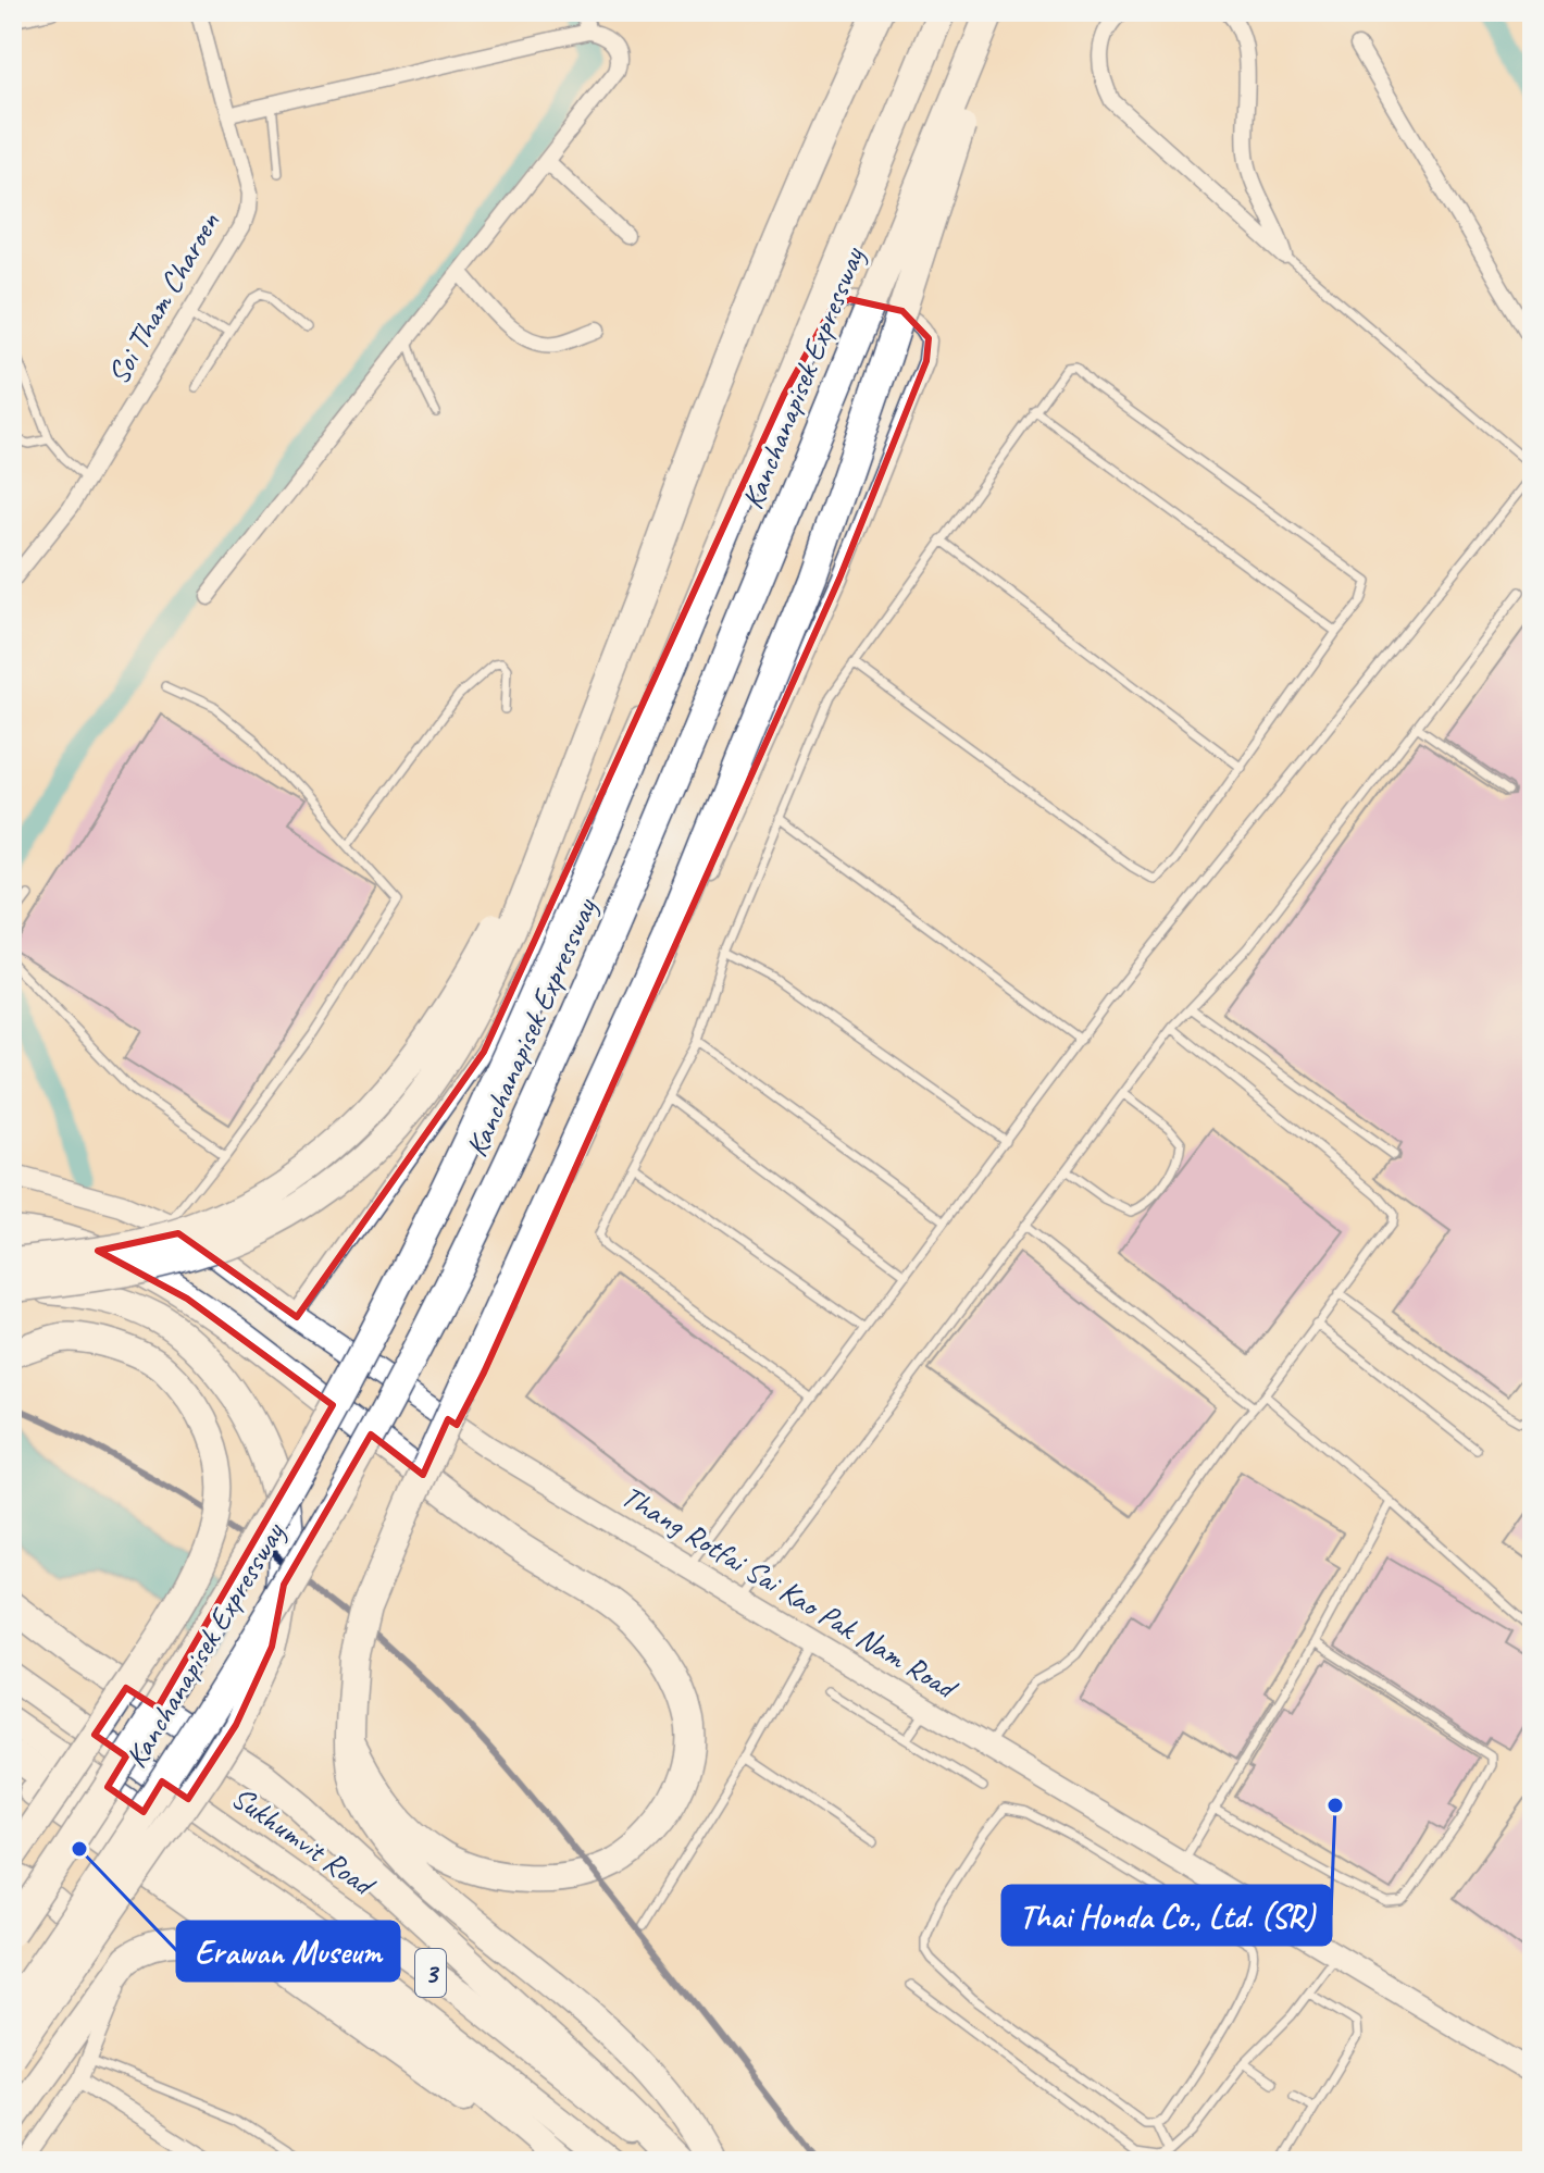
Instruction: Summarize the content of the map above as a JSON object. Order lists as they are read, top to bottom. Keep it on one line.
{"streets":{"highway":["Kanchanapisek Expressway","Sukhumvit Road","3"],"main road":["Thang Rotfai Sai Kao Pak Nam Road"],"street":["Soi Tham Charoen"]},"places":["Thai Honda Co., Ltd. (SR)","Erawan Museum"]}
